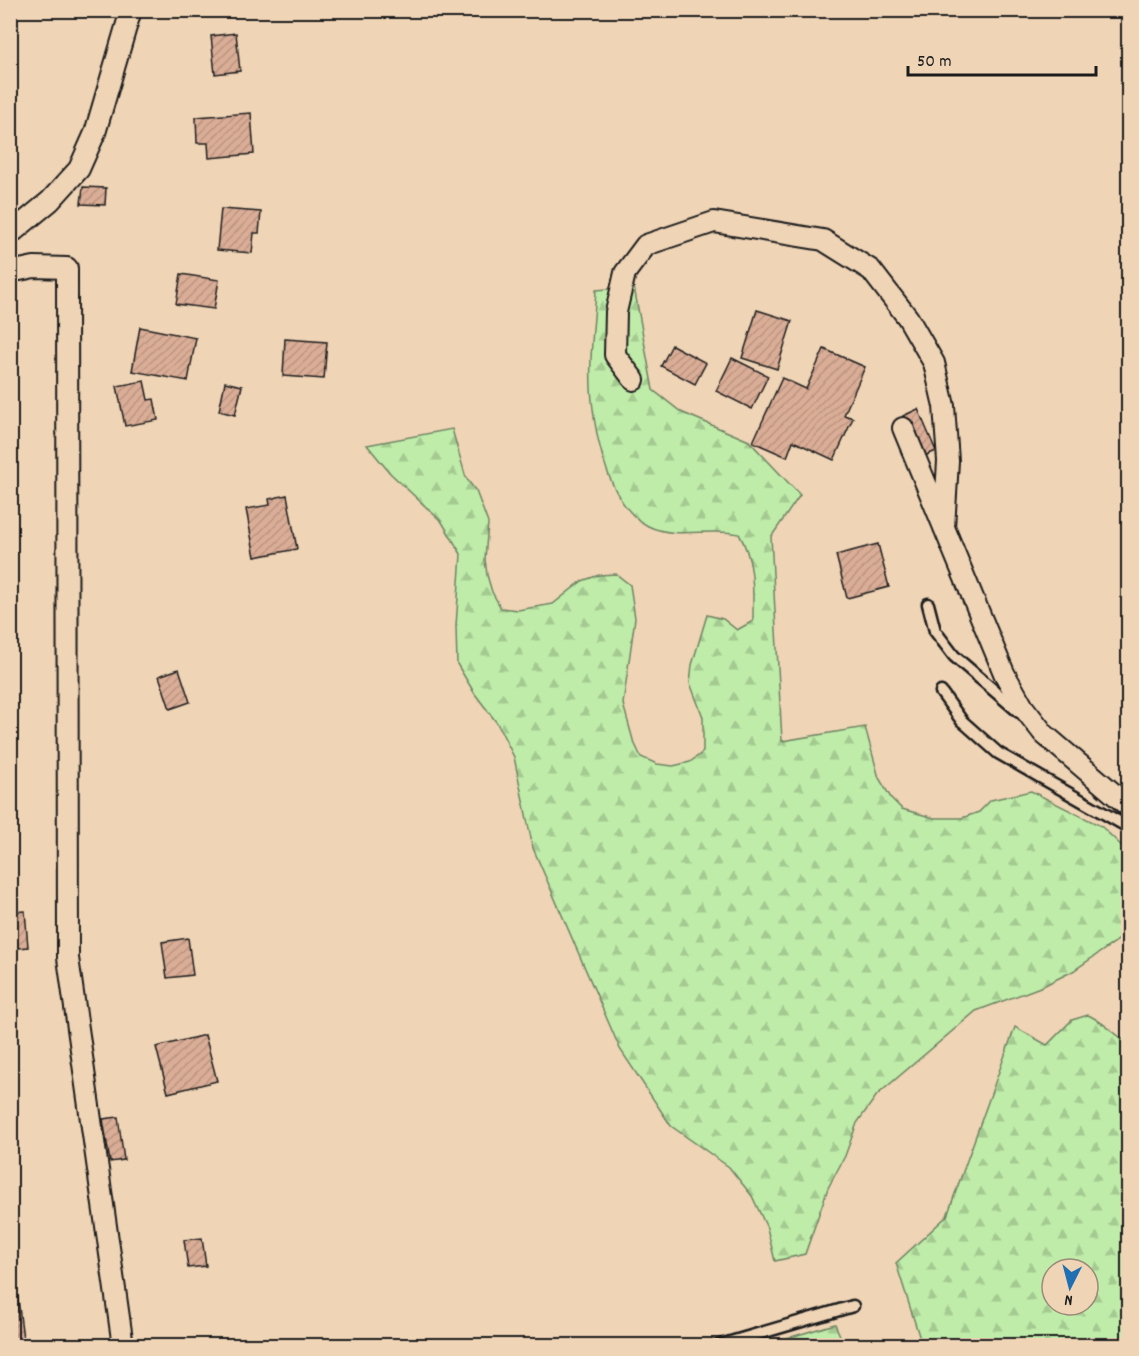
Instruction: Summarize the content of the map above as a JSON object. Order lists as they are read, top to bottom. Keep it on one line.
{"scale_bar":"50 m","north":"bottom"}
